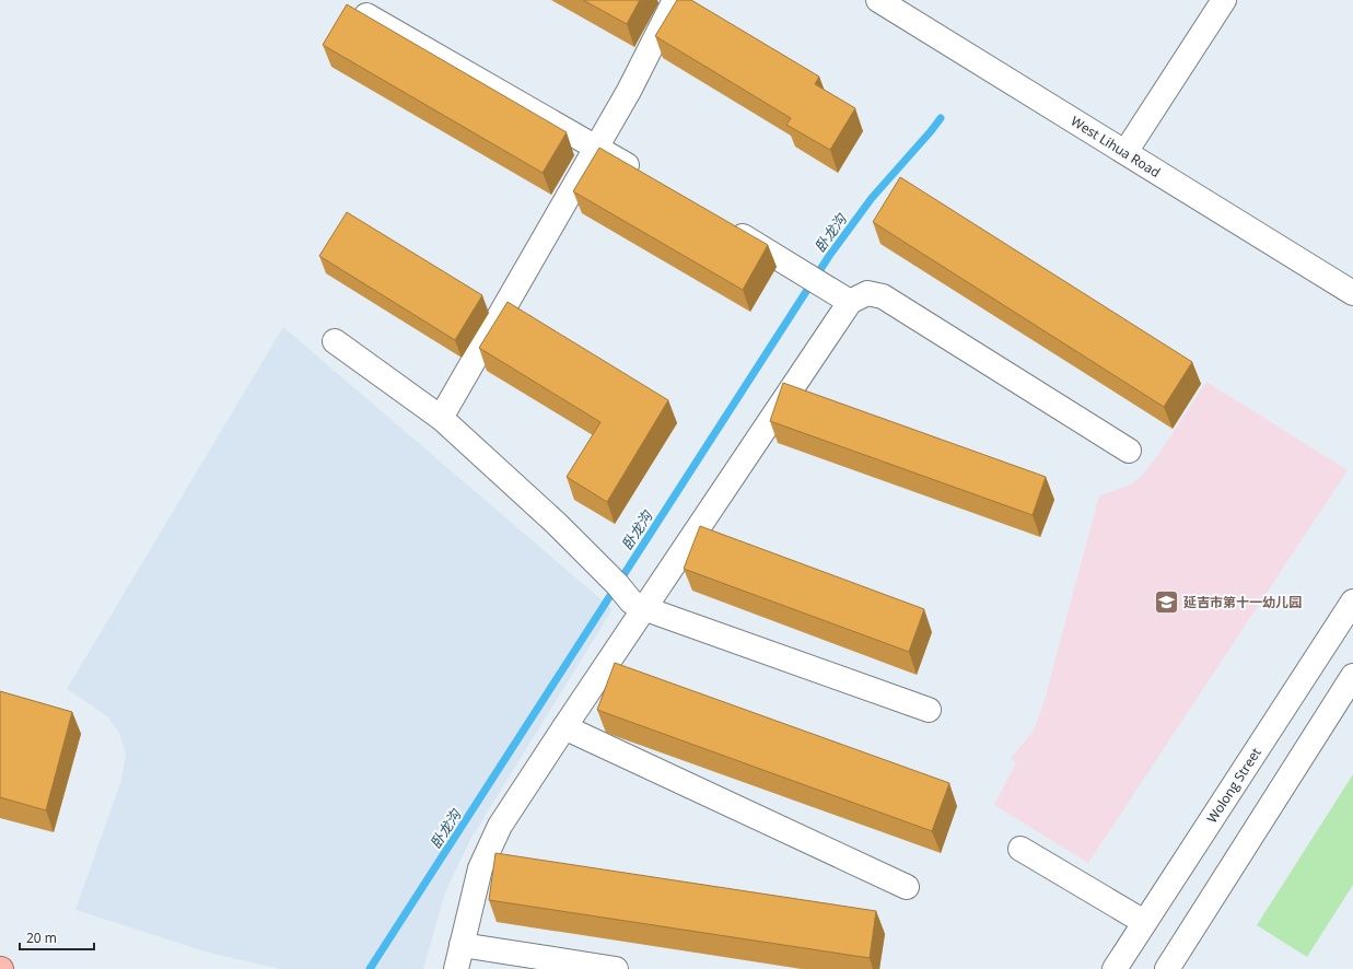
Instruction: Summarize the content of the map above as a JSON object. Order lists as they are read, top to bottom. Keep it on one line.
{"streets":{"street":["West Lihua Road","Wolong Street"]},"water":["卧龙沟"],"places":{"school or university":["延吉市第十一幼儿园"]},"scale_bar":"20 m"}
